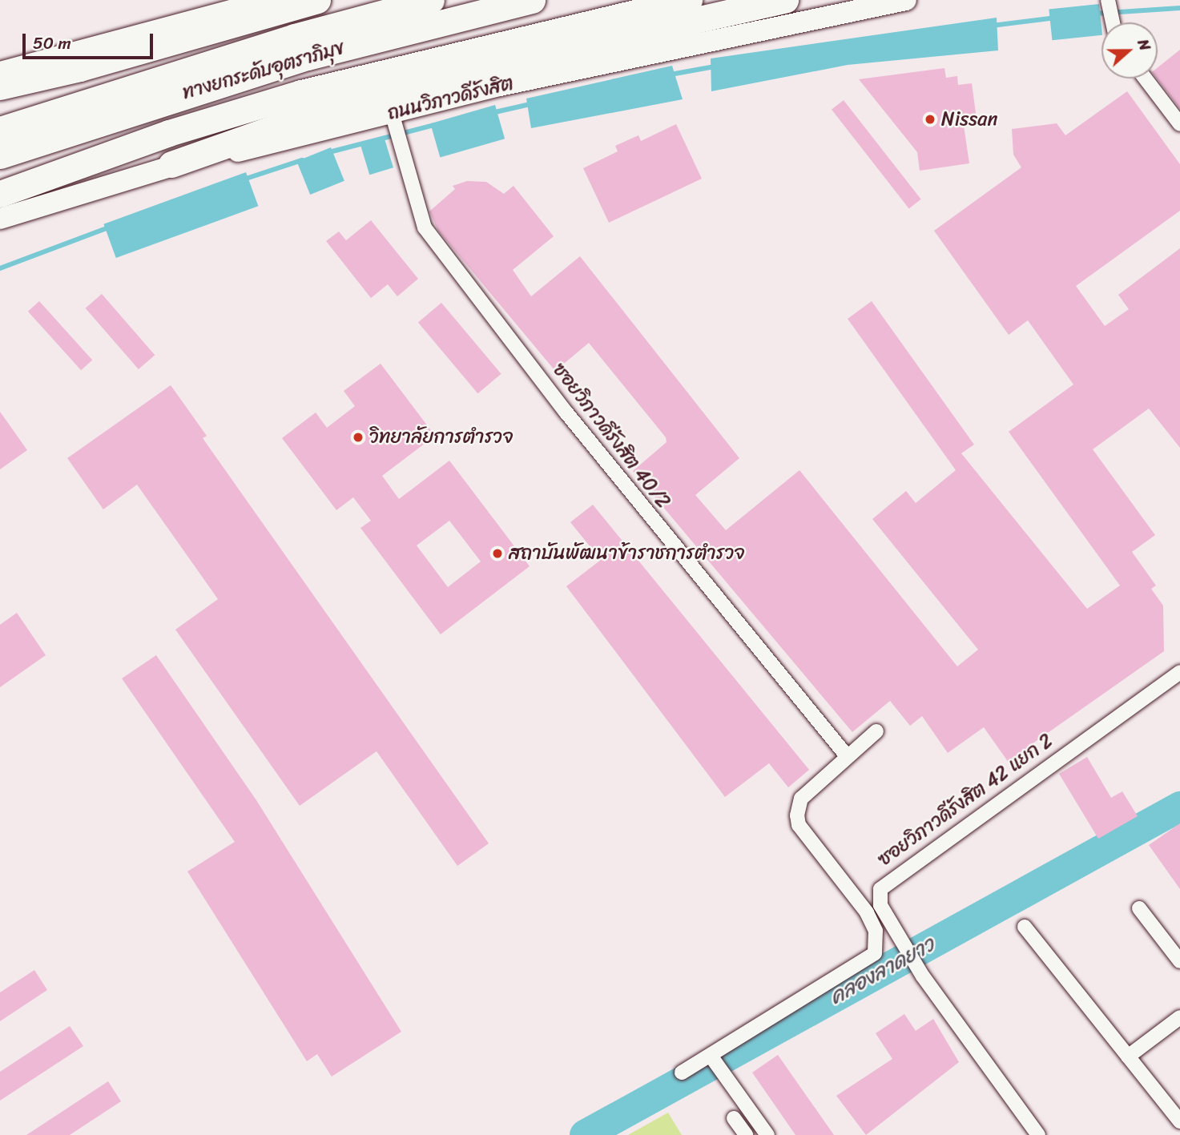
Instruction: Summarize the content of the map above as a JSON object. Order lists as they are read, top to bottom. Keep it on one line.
{"streets":{"highway":["ทางยกระดับอุตราภิมุข"],"main road":["ถนนวิภาวดีรังสิต"],"street":["ซอยวิภาวดีรังสิต 40/2","ซอยวิภาวดีรังสิต 42 แยก 2"]},"crossings":[["ถนนวิภาวดีรังสิต","ซอยวิภาวดีรังสิต 40/2"]],"water":["คลองลาดยาว"],"places":["Nissan","วิทยาลัยการตำรวจ","สถาบันพัฒนาข้าราชการตำรวจ"],"scale_bar":"50 m","north":"right"}
